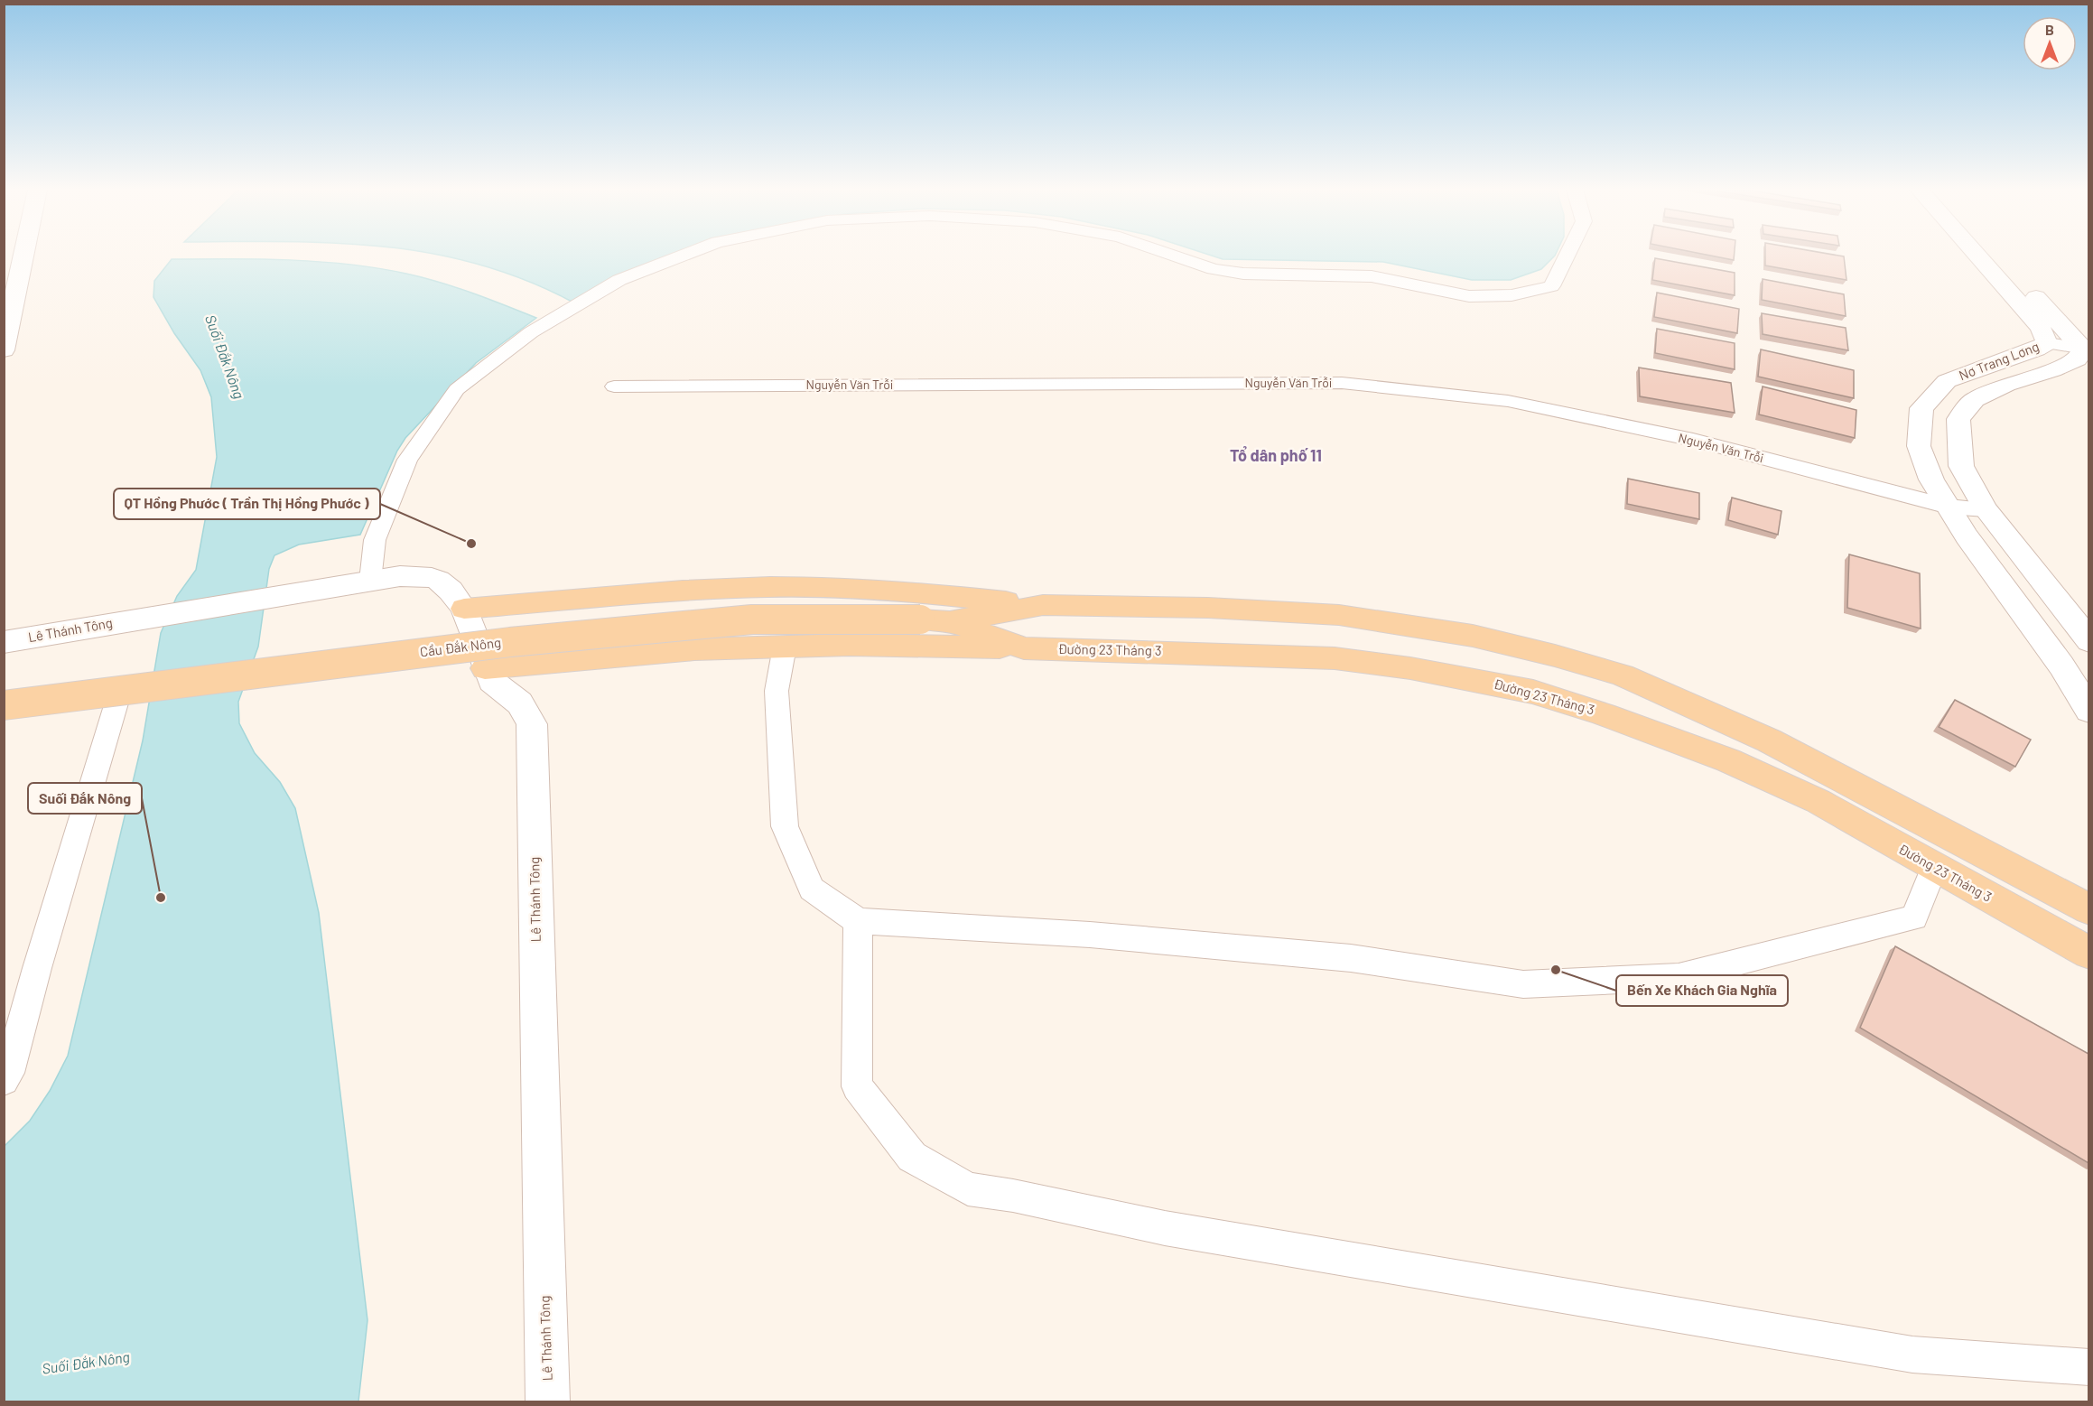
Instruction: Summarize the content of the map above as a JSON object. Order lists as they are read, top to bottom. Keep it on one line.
{"streets":{"main road":["Cầu Đắk Nông","Đường 23 Tháng 3"],"street":["Nơ Trang Lơng","Nguyễn Văn Trỗi","Lê Thánh Tông"]},"crossings":[["Nơ Trang Lơng","Nguyễn Văn Trỗi"],["Cầu Đắk Nông","Đường 23 Tháng 3"]],"districts":["Tổ dân phố 11"],"water":["Suối Đắk Nông"],"places":["QT Hồng Phước ( Trần Thị Hồng Phước )","Suối Đắk Nông","Bến Xe Khách Gia Nghĩa"],"north":"top"}
